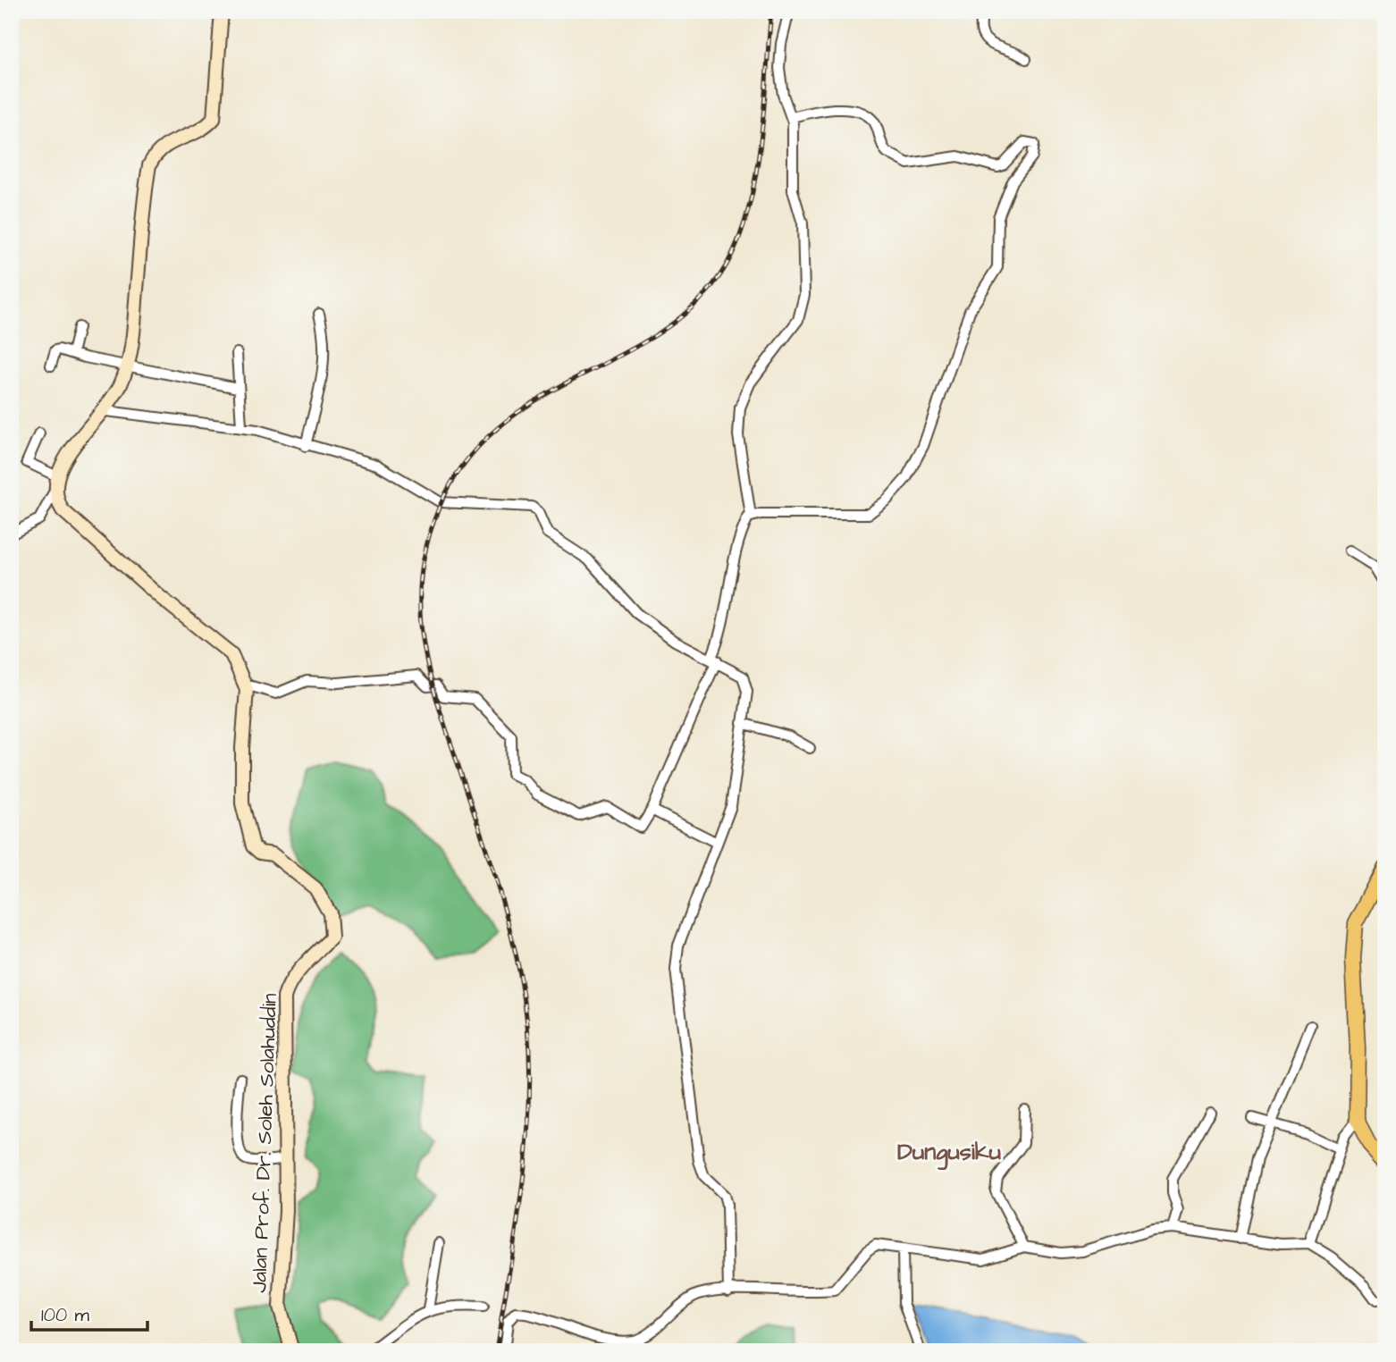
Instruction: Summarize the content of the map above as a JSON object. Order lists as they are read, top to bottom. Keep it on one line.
{"streets":{"street":["Jalan Prof. Dr. Soleh Solahuddin"]},"districts":["Dungusiku"],"scale_bar":"100 m"}
